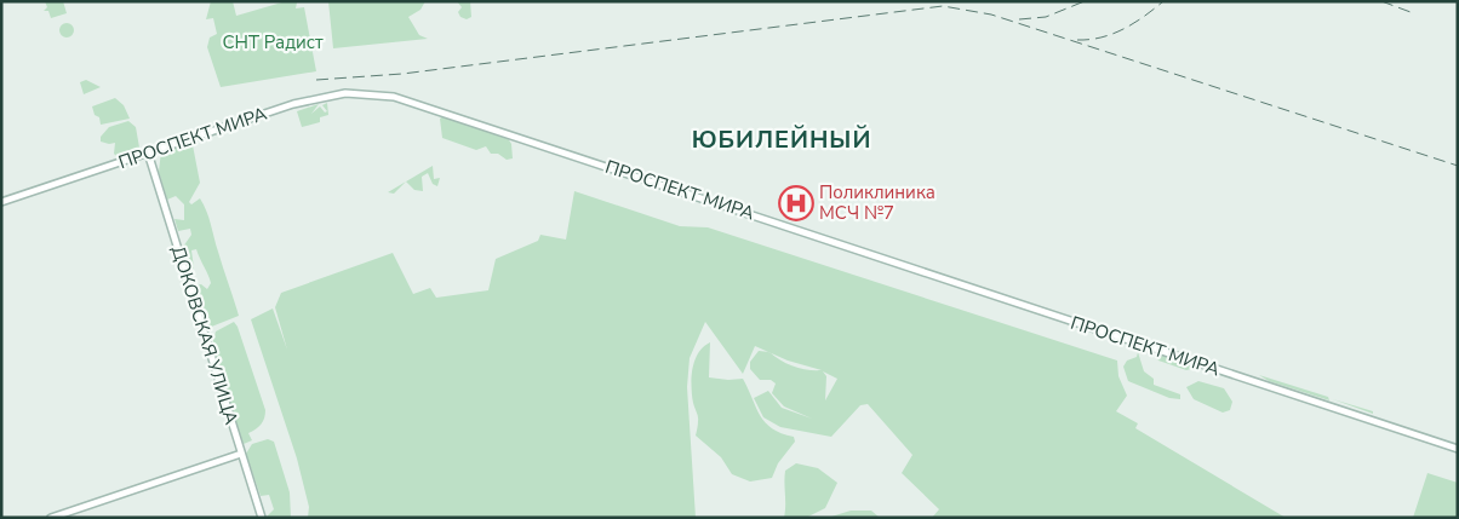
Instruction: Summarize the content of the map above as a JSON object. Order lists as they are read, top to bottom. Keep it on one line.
{"streets":{"street":["ПРОСПЕКТ МИРА","ДОКОВСКАЯ УЛИЦА"]},"crossings":[["ПРОСПЕКТ МИРА","ДОКОВСКАЯ УЛИЦА"]],"districts":["ЮБИЛЕЙНЫЙ"],"parks":["СНТ Радист"],"places":{"hospital":["Поликлиника МСЧ №7"]}}
